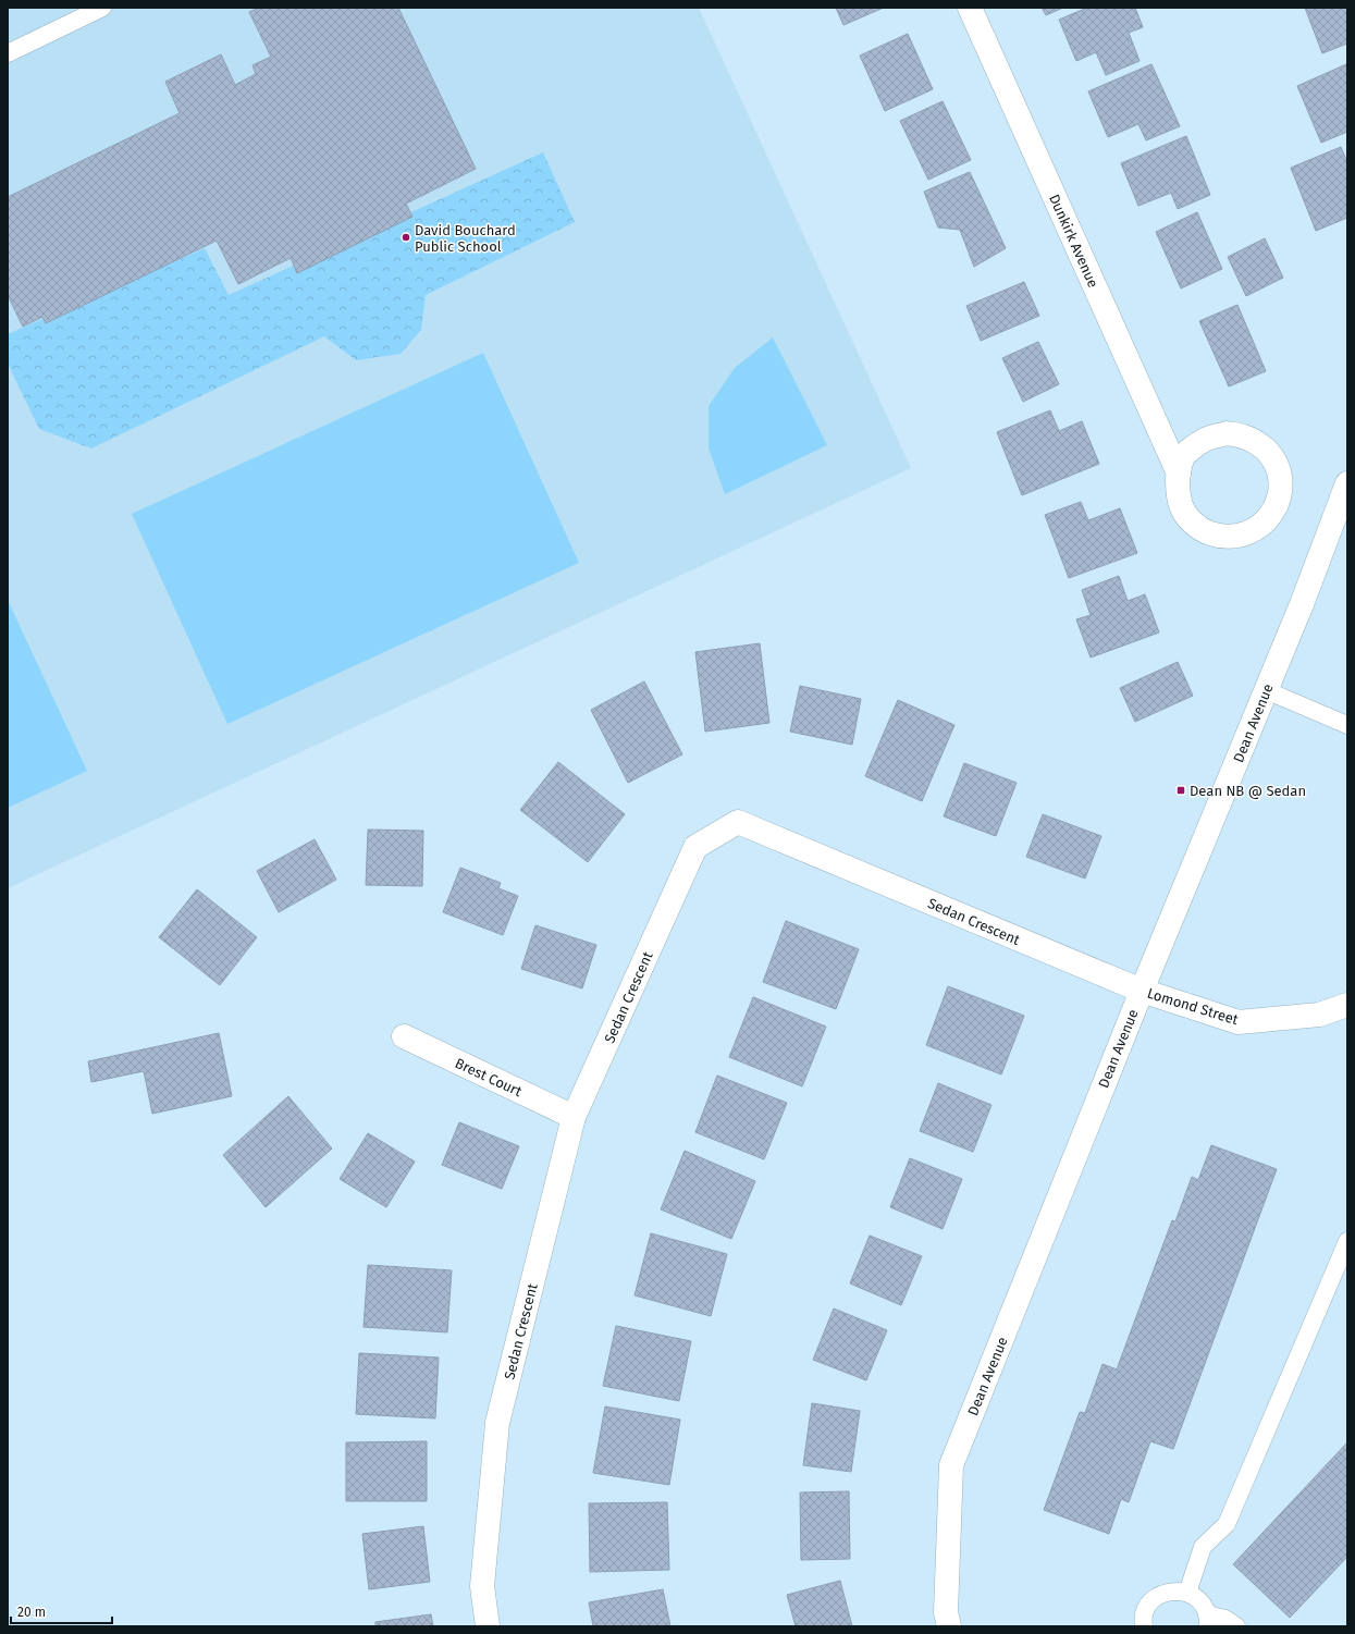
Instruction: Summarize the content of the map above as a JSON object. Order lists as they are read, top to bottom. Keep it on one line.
{"streets":{"street":["Dunkirk Avenue","Dean Avenue","Sedan Crescent","Lomond Street","Brest Court"]},"crossings":[["Dean Avenue","Sedan Crescent"],["Dean Avenue","Lomond Street"],["Sedan Crescent","Lomond Street"],["Sedan Crescent","Brest Court"]],"places":{"other":["David Bouchard Public School"],"transit":["Dean NB @ Sedan"]},"scale_bar":"20 m"}
